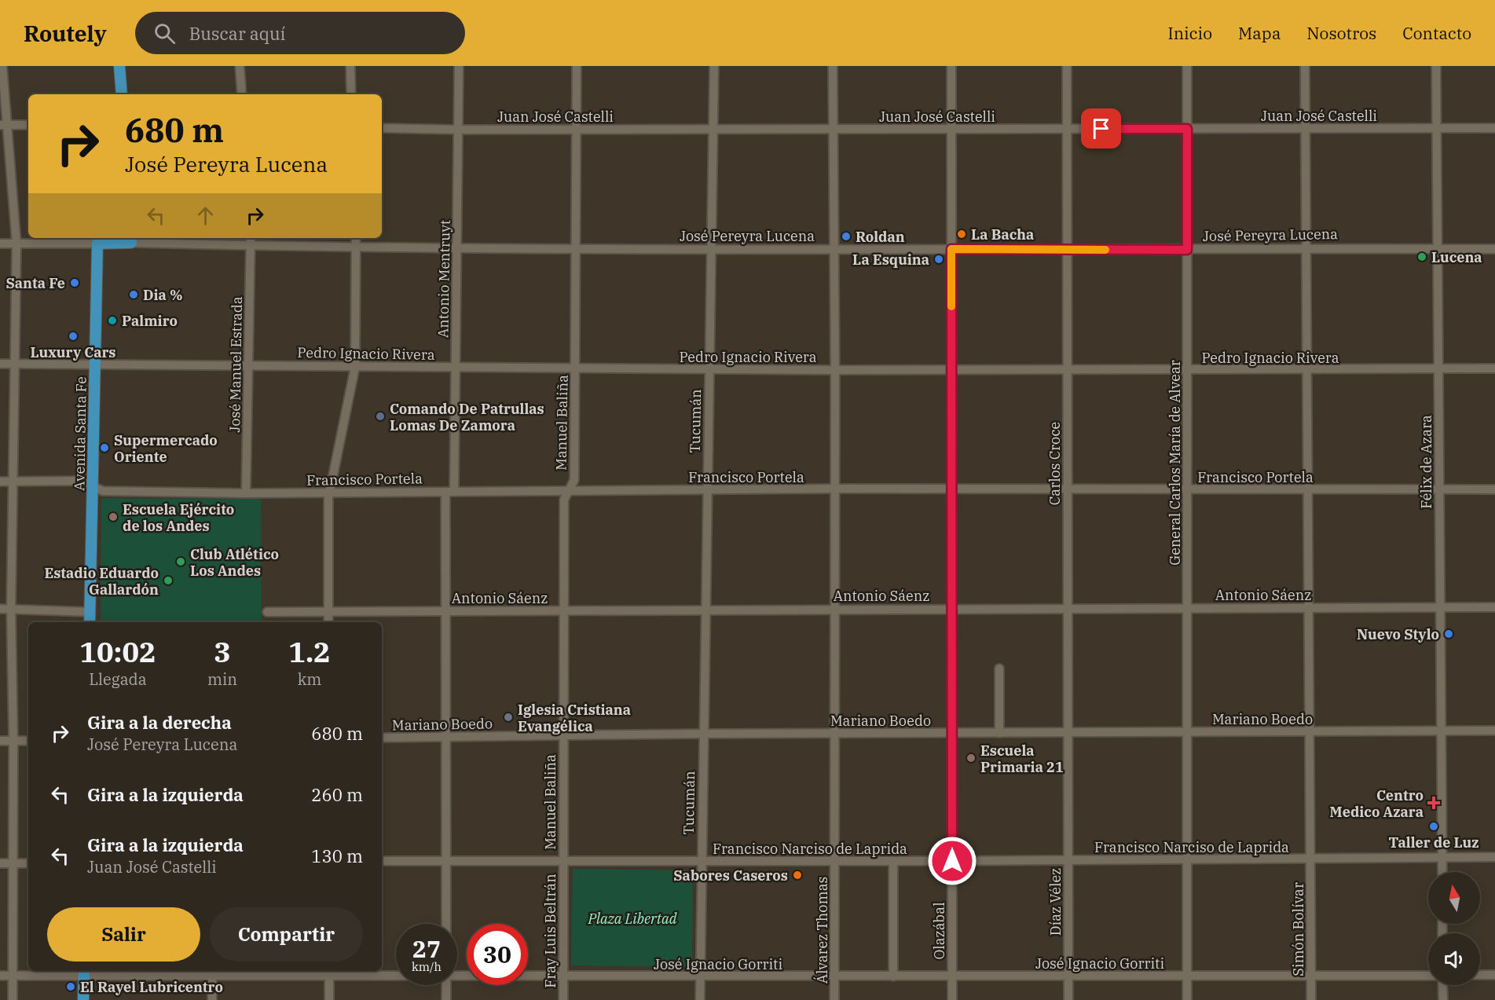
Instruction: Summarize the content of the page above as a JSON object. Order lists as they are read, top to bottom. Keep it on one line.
{"streets":{"main road":["José Pereyra Lucena","Avenida Santa Fe"],"street":["Juan José Castelli","Antonio Mentruyt","Pedro Ignacio Rivera","José Manuel Estrada","Tucumán","Manuel Baliña","Félix de Azara","General Carlos María de Alvear","Carlos Croce","Francisco Portela","Antonio Sáenz","Mariano Boedo","Francisco Narciso de Laprida","Díaz Vélez","Simón Bolívar","Álvarez Thomas","Fray Luis Beltrán","Olazábal","José Ignacio Gorriti"]},"crossings":[["Juan José Castelli","Antonio Mentruyt"],["Juan José Castelli","Tucumán"],["Juan José Castelli","Manuel Baliña"],["Juan José Castelli","Félix de Azara"],["Juan José Castelli","General Carlos María de Alvear"],["Juan José Castelli","Carlos Croce"],["Juan José Castelli","Simón Bolívar"],["Juan José Castelli","Álvarez Thomas"],["Juan José Castelli","Olazábal"],["José Pereyra Lucena","Antonio Mentruyt"],["José Pereyra Lucena","José Manuel Estrada"],["José Pereyra Lucena","Tucumán"],["José Pereyra Lucena","Manuel Baliña"],["José Pereyra Lucena","Avenida Santa Fe"],["José Pereyra Lucena","Félix de Azara"],["José Pereyra Lucena","General Carlos María de Alvear"],["José Pereyra Lucena","Carlos Croce"],["José Pereyra Lucena","Simón Bolívar"],["José Pereyra Lucena","Álvarez Thomas"],["José Pereyra Lucena","Olazábal"],["Antonio Mentruyt","Pedro Ignacio Rivera"],["Antonio Mentruyt","Francisco Portela"],["Antonio Mentruyt","Antonio Sáenz"],["Antonio Mentruyt","Mariano Boedo"],["Antonio Mentruyt","Francisco Narciso de Laprida"],["Pedro Ignacio Rivera","José Manuel Estrada"],["Pedro Ignacio Rivera","Tucumán"],["Pedro Ignacio Rivera","Manuel Baliña"],["Pedro Ignacio Rivera","Avenida Santa Fe"],["Pedro Ignacio Rivera","Félix de Azara"],["Pedro Ignacio Rivera","General Carlos María de Alvear"],["Pedro Ignacio Rivera","Carlos Croce"],["Pedro Ignacio Rivera","Simón Bolívar"],["Pedro Ignacio Rivera","Álvarez Thomas"],["Pedro Ignacio Rivera","Olazábal"],["José Manuel Estrada","Francisco Portela"],["Tucumán","Francisco Portela"],["Tucumán","Antonio Sáenz"],["Tucumán","Mariano Boedo"],["Tucumán","Francisco Narciso de Laprida"],["Tucumán","José Ignacio Gorriti"],["Manuel Baliña","Francisco Portela"],["Manuel Baliña","Antonio Sáenz"],["Manuel Baliña","Mariano Boedo"],["Manuel Baliña","Francisco Narciso de Laprida"],["Manuel Baliña","Fray Luis Beltrán"],["Avenida Santa Fe","Francisco Portela"],["Félix de Azara","Francisco Portela"],["Félix de Azara","Antonio Sáenz"],["Félix de Azara","Mariano Boedo"],["Félix de Azara","Francisco Narciso de Laprida"],["General Carlos María de Alvear","Francisco Portela"],["General Carlos María de Alvear","Antonio Sáenz"],["General Carlos María de Alvear","Mariano Boedo"],["General Carlos María de Alvear","Francisco Narciso de Laprida"],["General Carlos María de Alvear","José Ignacio Gorriti"],["Carlos Croce","Francisco Portela"],["Carlos Croce","Antonio Sáenz"],["Carlos Croce","Mariano Boedo"],["Carlos Croce","Francisco Narciso de Laprida"],["Carlos Croce","Díaz Vélez"],["Francisco Portela","Simón Bolívar"],["Francisco Portela","Álvarez Thomas"],["Francisco Portela","Olazábal"],["Antonio Sáenz","Simón Bolívar"],["Antonio Sáenz","Álvarez Thomas"],["Antonio Sáenz","Olazábal"],["Mariano Boedo","Simón Bolívar"],["Mariano Boedo","Álvarez Thomas"],["Mariano Boedo","Olazábal"],["Francisco Narciso de Laprida","Díaz Vélez"],["Francisco Narciso de Laprida","Simón Bolívar"],["Francisco Narciso de Laprida","Álvarez Thomas"],["Francisco Narciso de Laprida","Fray Luis Beltrán"],["Francisco Narciso de Laprida","Olazábal"],["Díaz Vélez","José Ignacio Gorriti"],["Simón Bolívar","José Ignacio Gorriti"],["Álvarez Thomas","José Ignacio Gorriti"],["Fray Luis Beltrán","José Ignacio Gorriti"],["Olazábal","José Ignacio Gorriti"]],"parks":["Plaza Libertad"],"places":{"other":["La Bacha","Roldan","Lucena","La Esquina","Santa Fe","Dia %","Palmiro","Luxury Cars","Comando De Patrullas Lomas De Zamora","Supermercado Oriente","Escuela Ejército de los Andes","Club Atlético Los Andes","Estadio Eduardo Gallardón","Nuevo Stylo","Iglesia Cristiana Evangélica","Escuela Primaria 21","Taller de Luz","Sabores Caseros","El Rayel Lubricentro"],"health":["Centro Medico Azara"]},"north":"top","page":{"header":"Routely","search":"Buscar aquí","nav":["Inicio","Mapa","Nosotros","Contacto"],"turn":["680 m","José Pereyra Lucena"],"eta":["10:02","Llegada","3","min","1.2","km"],"list":[{"name":"Gira a la derecha","note":"José Pereyra Lucena","value":"680 m"},{"name":"Gira a la izquierda","value":"260 m"},{"name":"Gira a la izquierda","note":"Juan José Castelli","value":"130 m"}],"buttons":["Salir","Compartir"],"speed":"27 km/h","limit":"30"}}
